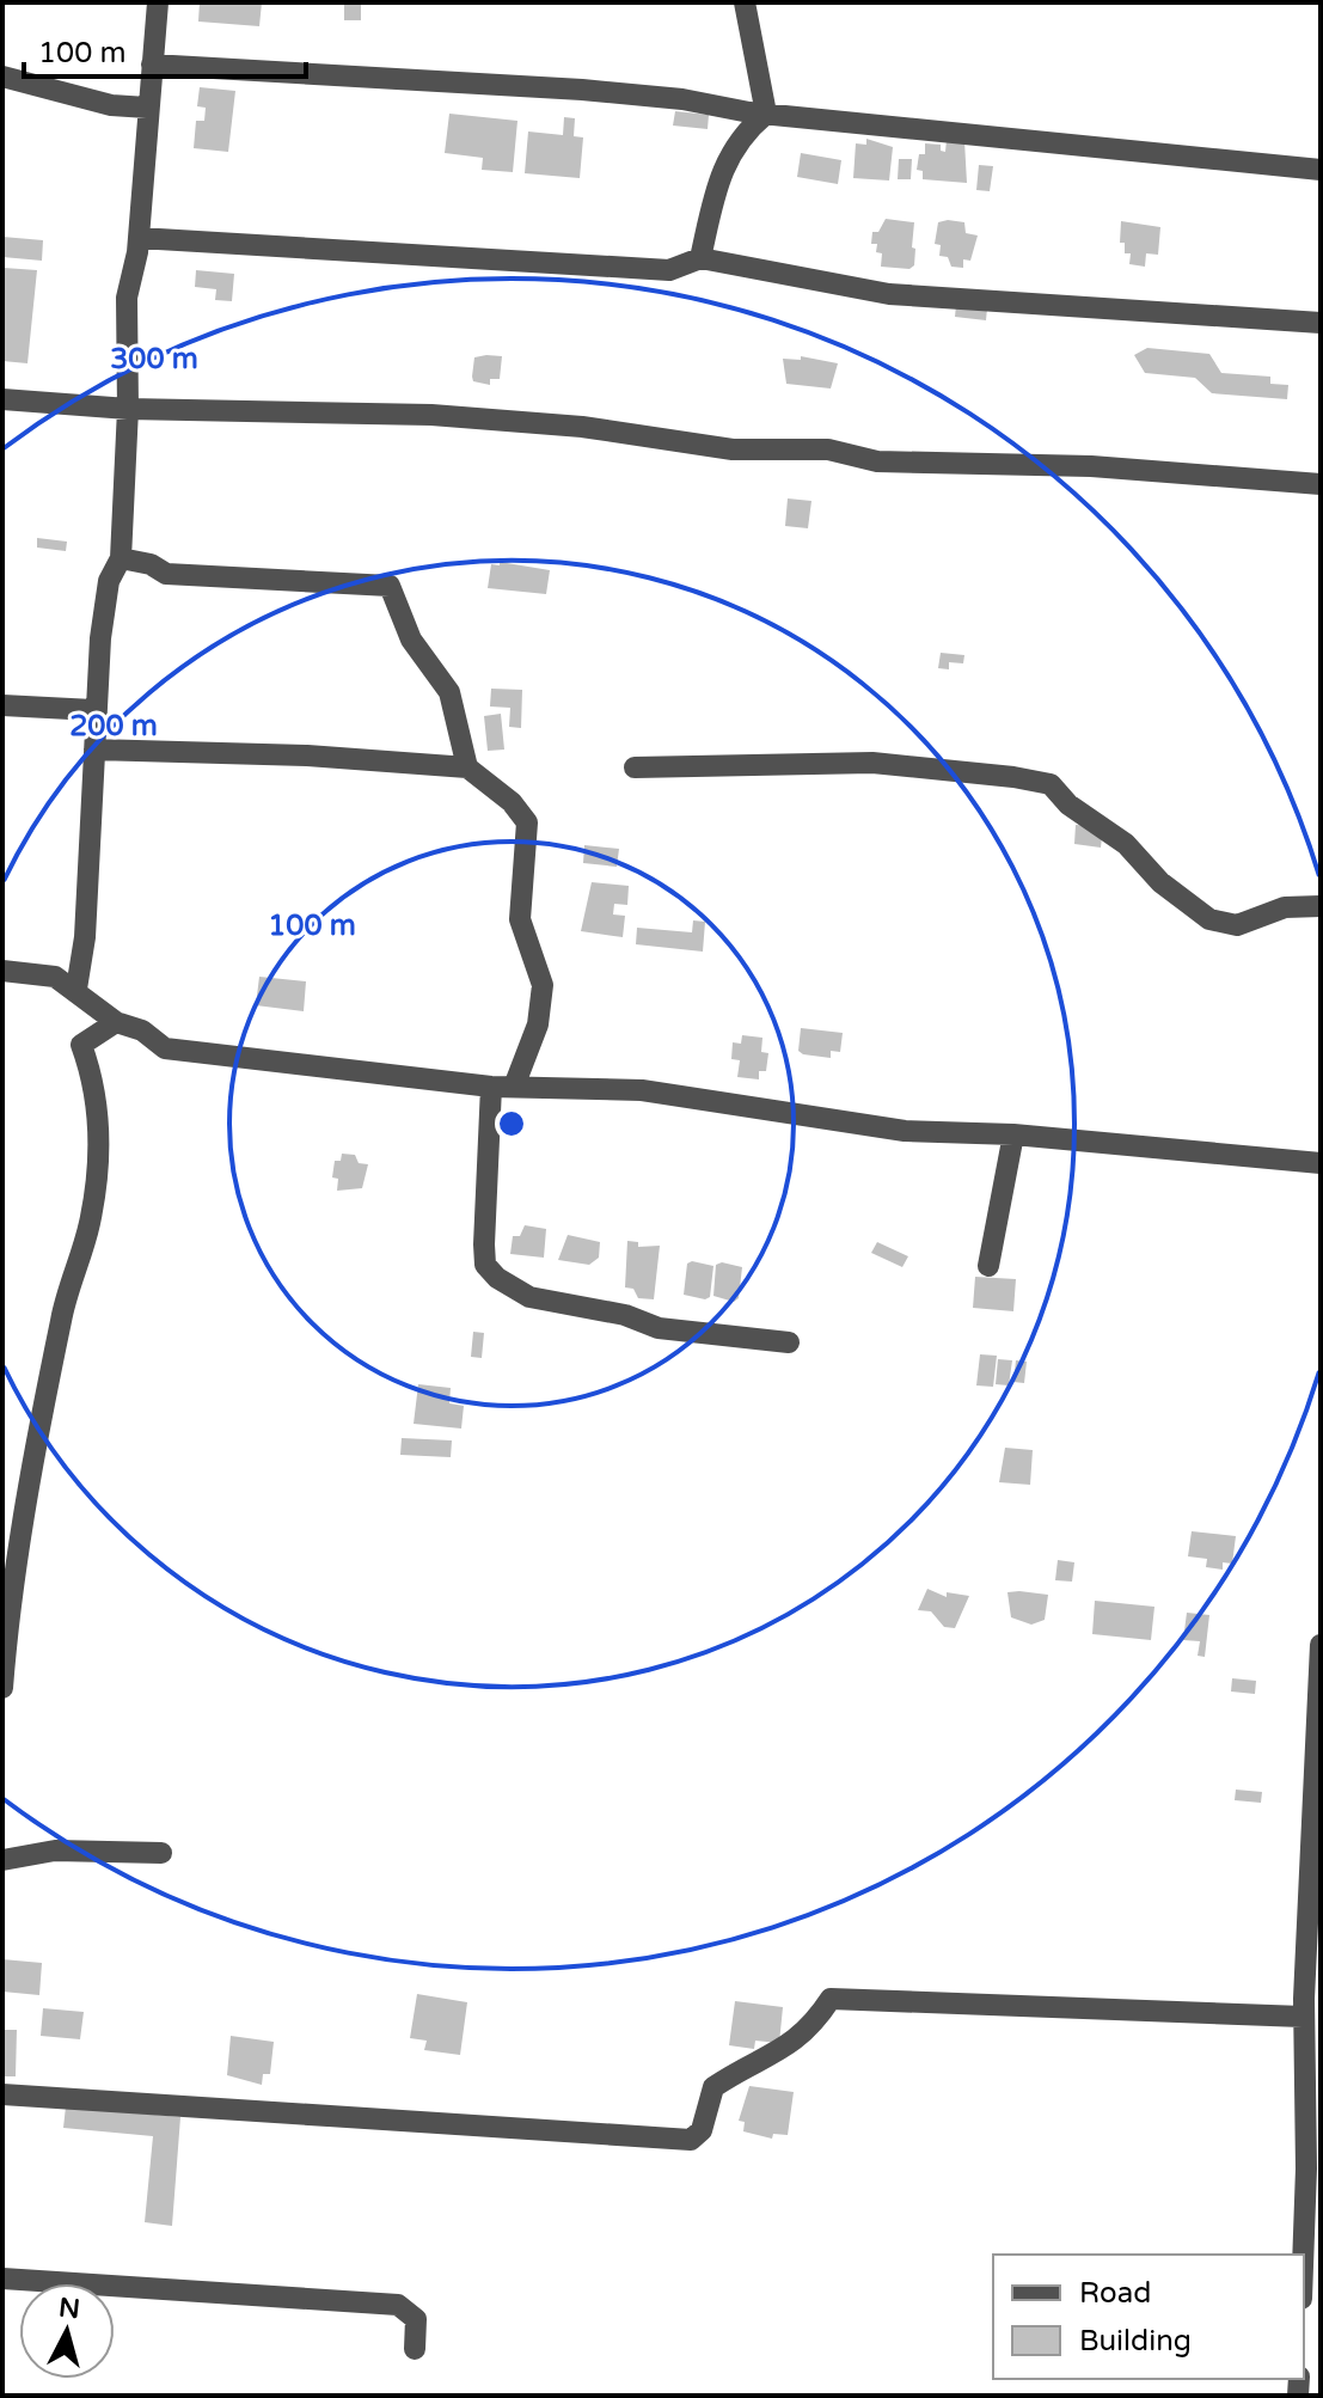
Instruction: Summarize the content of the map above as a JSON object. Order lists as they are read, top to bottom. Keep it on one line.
{"legend":["Road","Building"],"scale_bar":"100 m","north":"top","rings":["300 m","200 m","100 m"]}
